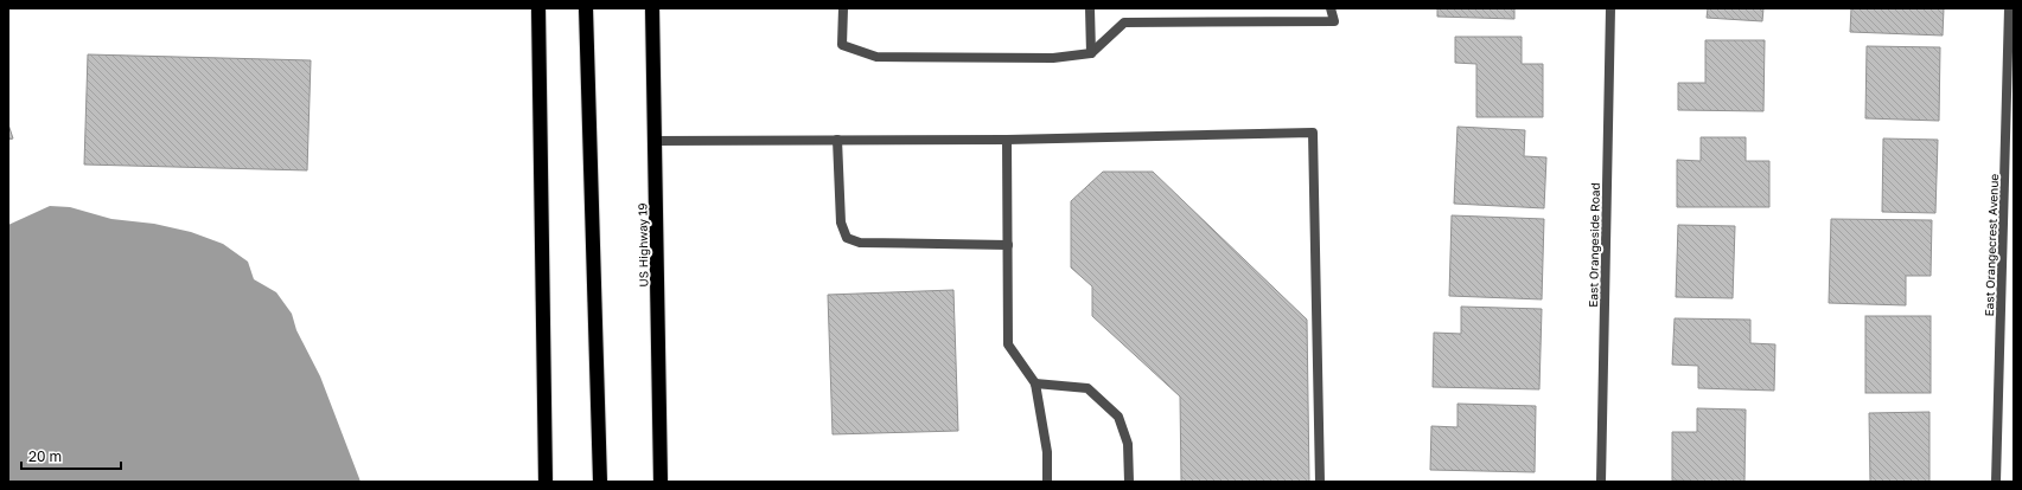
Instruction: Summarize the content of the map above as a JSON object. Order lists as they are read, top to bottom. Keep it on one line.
{"streets":{"highway":["US Highway 19"],"street":["East Orangeside Road","East Orangecrest Avenue"]},"scale_bar":"20 m"}
